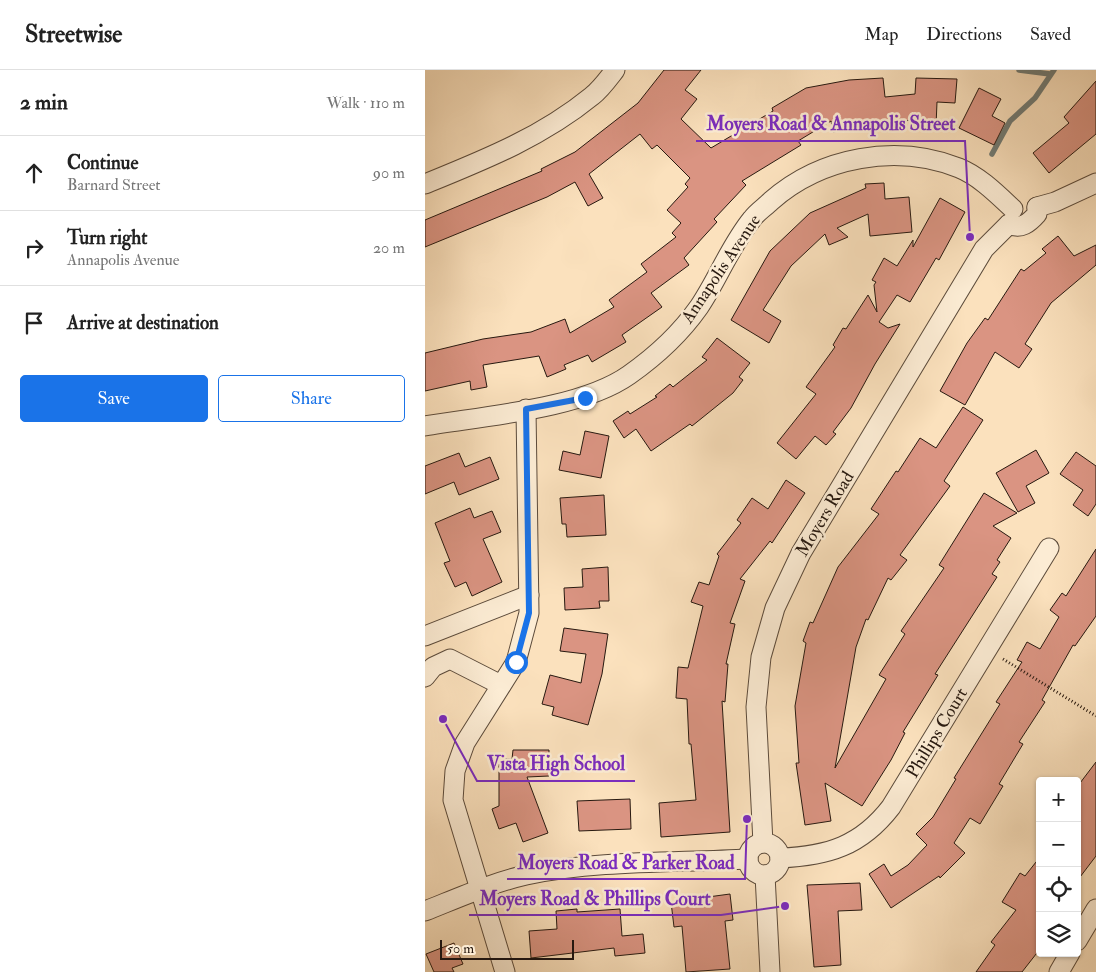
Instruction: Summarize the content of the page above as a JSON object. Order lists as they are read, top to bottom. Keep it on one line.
{"streets":{"street":["Annapolis Avenue","Moyers Road","Phillips Court"]},"crossings":[["Annapolis Avenue","Moyers Road"],["Moyers Road","Phillips Court"]],"places":["Moyers Road & Annapolis Street","Vista High School","Moyers Road & Parker Road","Moyers Road & Phillips Court"],"scale_bar":"50 m","page":{"header":"Streetwise","nav":["Map","Directions","Saved"],"heading":["2 min","Walk · 110 m"],"list":[["Continue","Barnard Street","90 m"],["Turn right","Annapolis Avenue","20 m"],"Arrive at destination"],"buttons":["Save","Share"],"map_buttons":["+","−"],"scale":"50 m"}}
